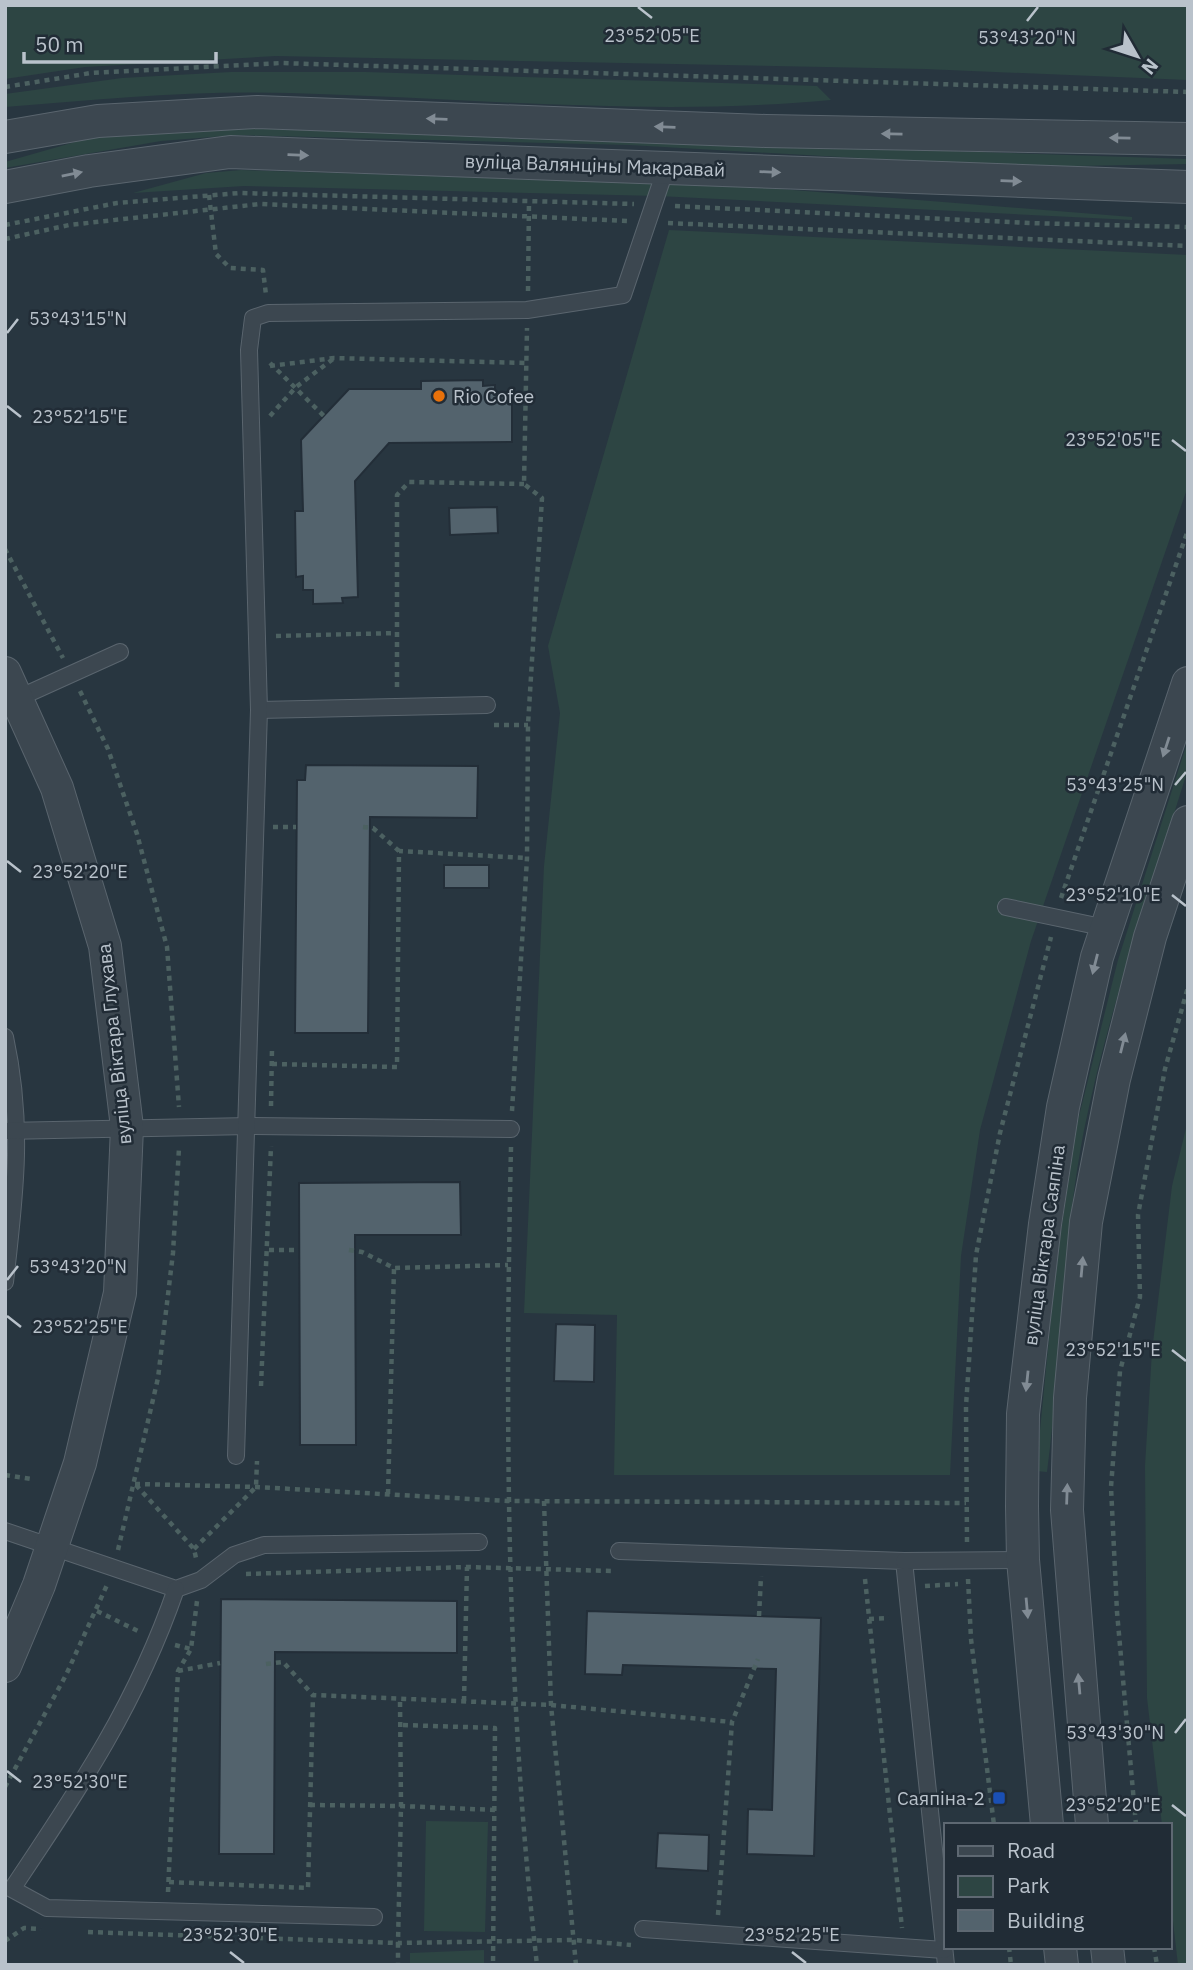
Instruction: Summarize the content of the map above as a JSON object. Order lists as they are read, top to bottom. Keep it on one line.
{"streets":{"street":["вуліца Валянціны Макаравай","вуліца Віктара Глухава","вуліца Віктара Саяпіна"]},"places":{"other":["Rio Cofee"],"transit":["Саяпіна-2"]},"legend":["Road","Park","Building"],"scale_bar":"50 m","north":"bottom right","coordinates":["23°52'05\"E","53°43'20\"N","53°43'15\"N","23°52'15\"E","53°43'25\"N","23°52'20\"E","23°52'10\"E","23°52'25\"E","53°43'30\"N","23°52'30\"E"]}
